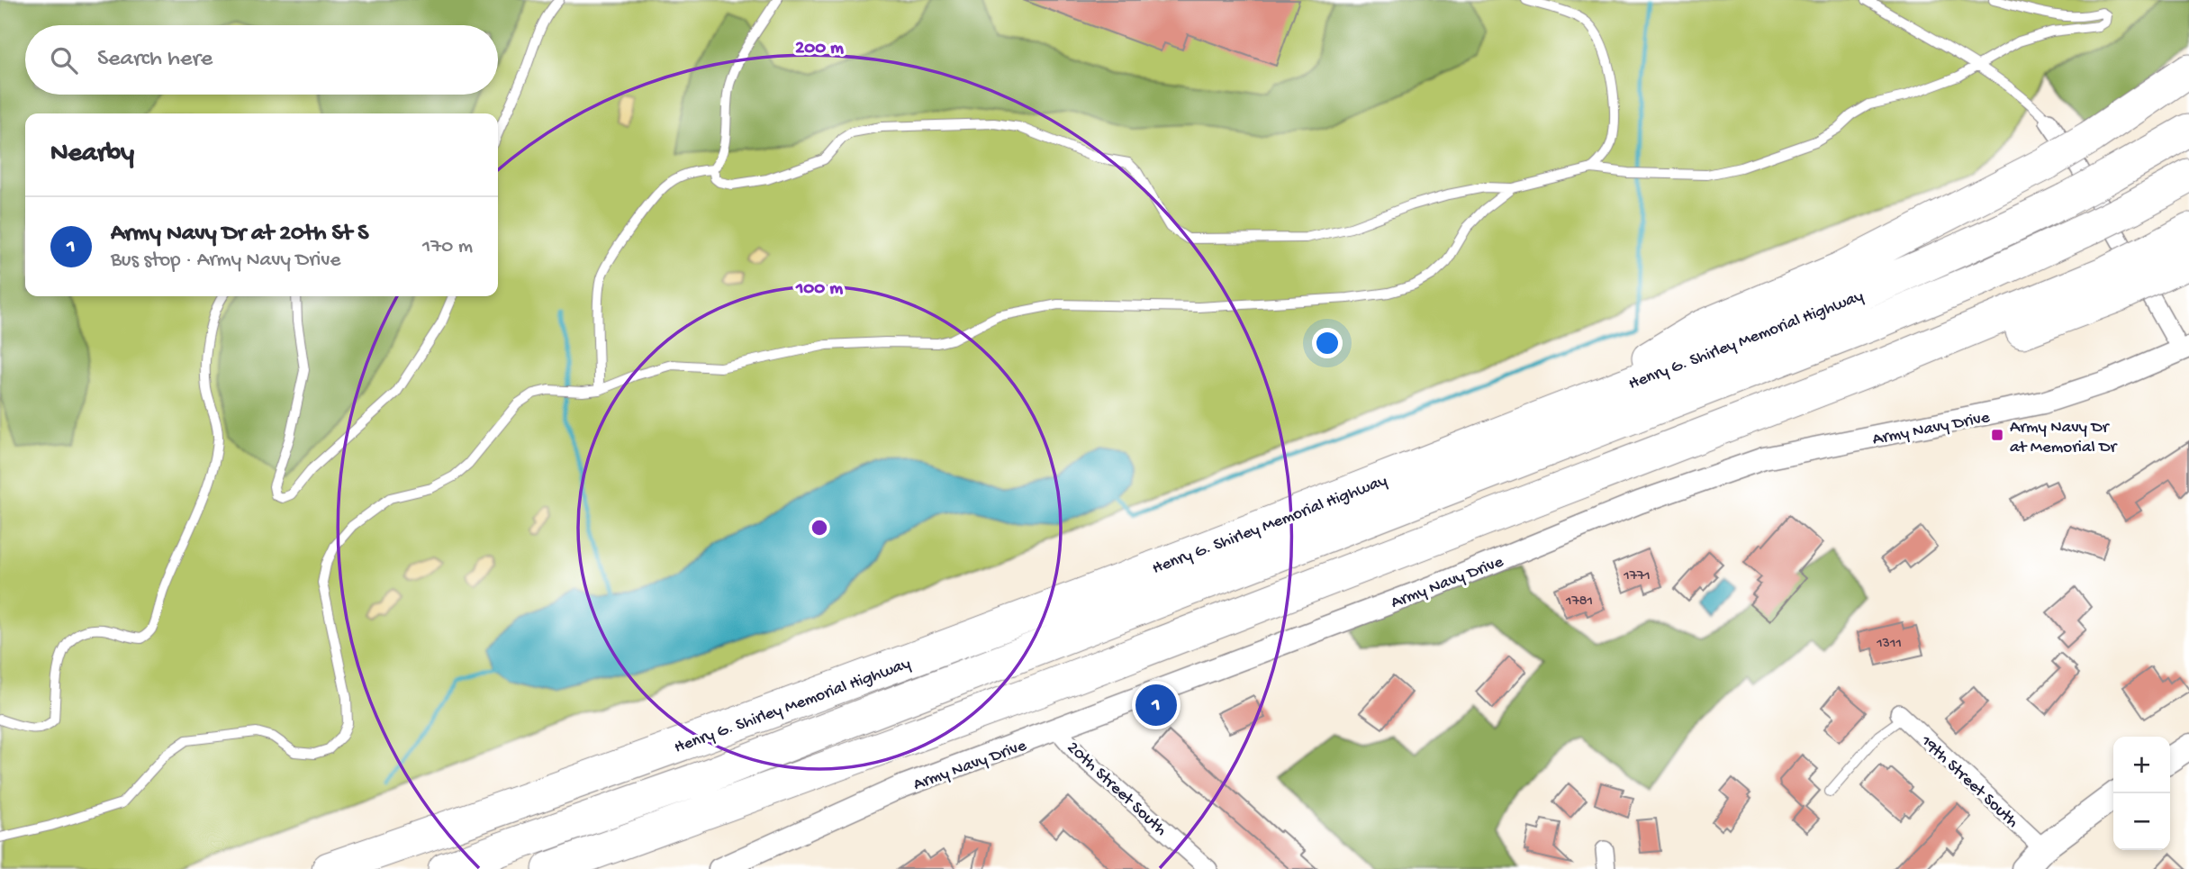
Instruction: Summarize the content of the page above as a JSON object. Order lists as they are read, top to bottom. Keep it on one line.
{"streets":{"highway":["Henry G. Shirley Memorial Highway"],"street":["Army Navy Drive","19th Street South","20th Street South"]},"crossings":[["Army Navy Drive","20th Street South"]],"places":{"transit":["Army Navy Dr at Memorial Dr"]},"house_numbers":["1771","1781","1311"],"page":{"search":"Search here","heading":"Nearby","list":[{"mark":"1","name":"Army Navy Dr at 20th St S","note":"Bus stop · Army Navy Drive","value":"170 m"}],"pins":"1","map_buttons":["+","−"]},"rings":["200 m","100 m"]}
